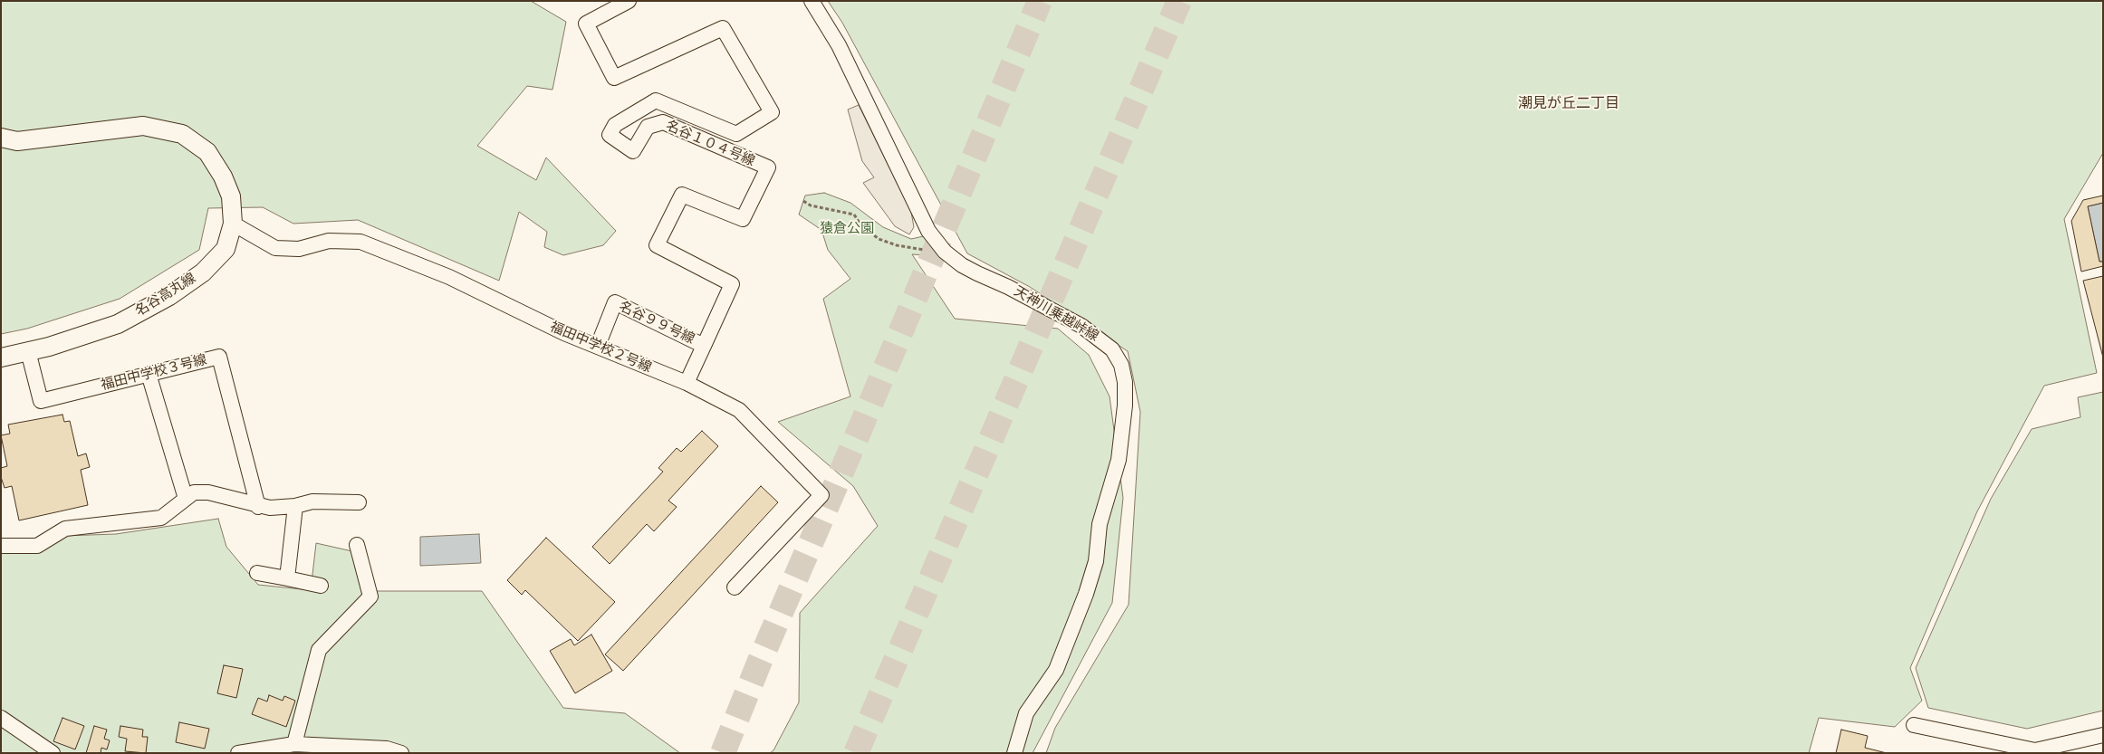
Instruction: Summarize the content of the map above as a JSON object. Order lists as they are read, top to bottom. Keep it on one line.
{"streets":{"street":["名谷１０４号線","名谷高丸線","天神川乗越峠線","名谷９９号線","福田中学校２号線","福田中学校３号線"]},"crossings":[["名谷１０４号線","名谷９９号線"],["名谷高丸線","福田中学校２号線"],["名谷高丸線","福田中学校３号線"],["名谷９９号線","福田中学校２号線"]],"districts":["潮見が丘二丁目"],"parks":["猿倉公園"]}
